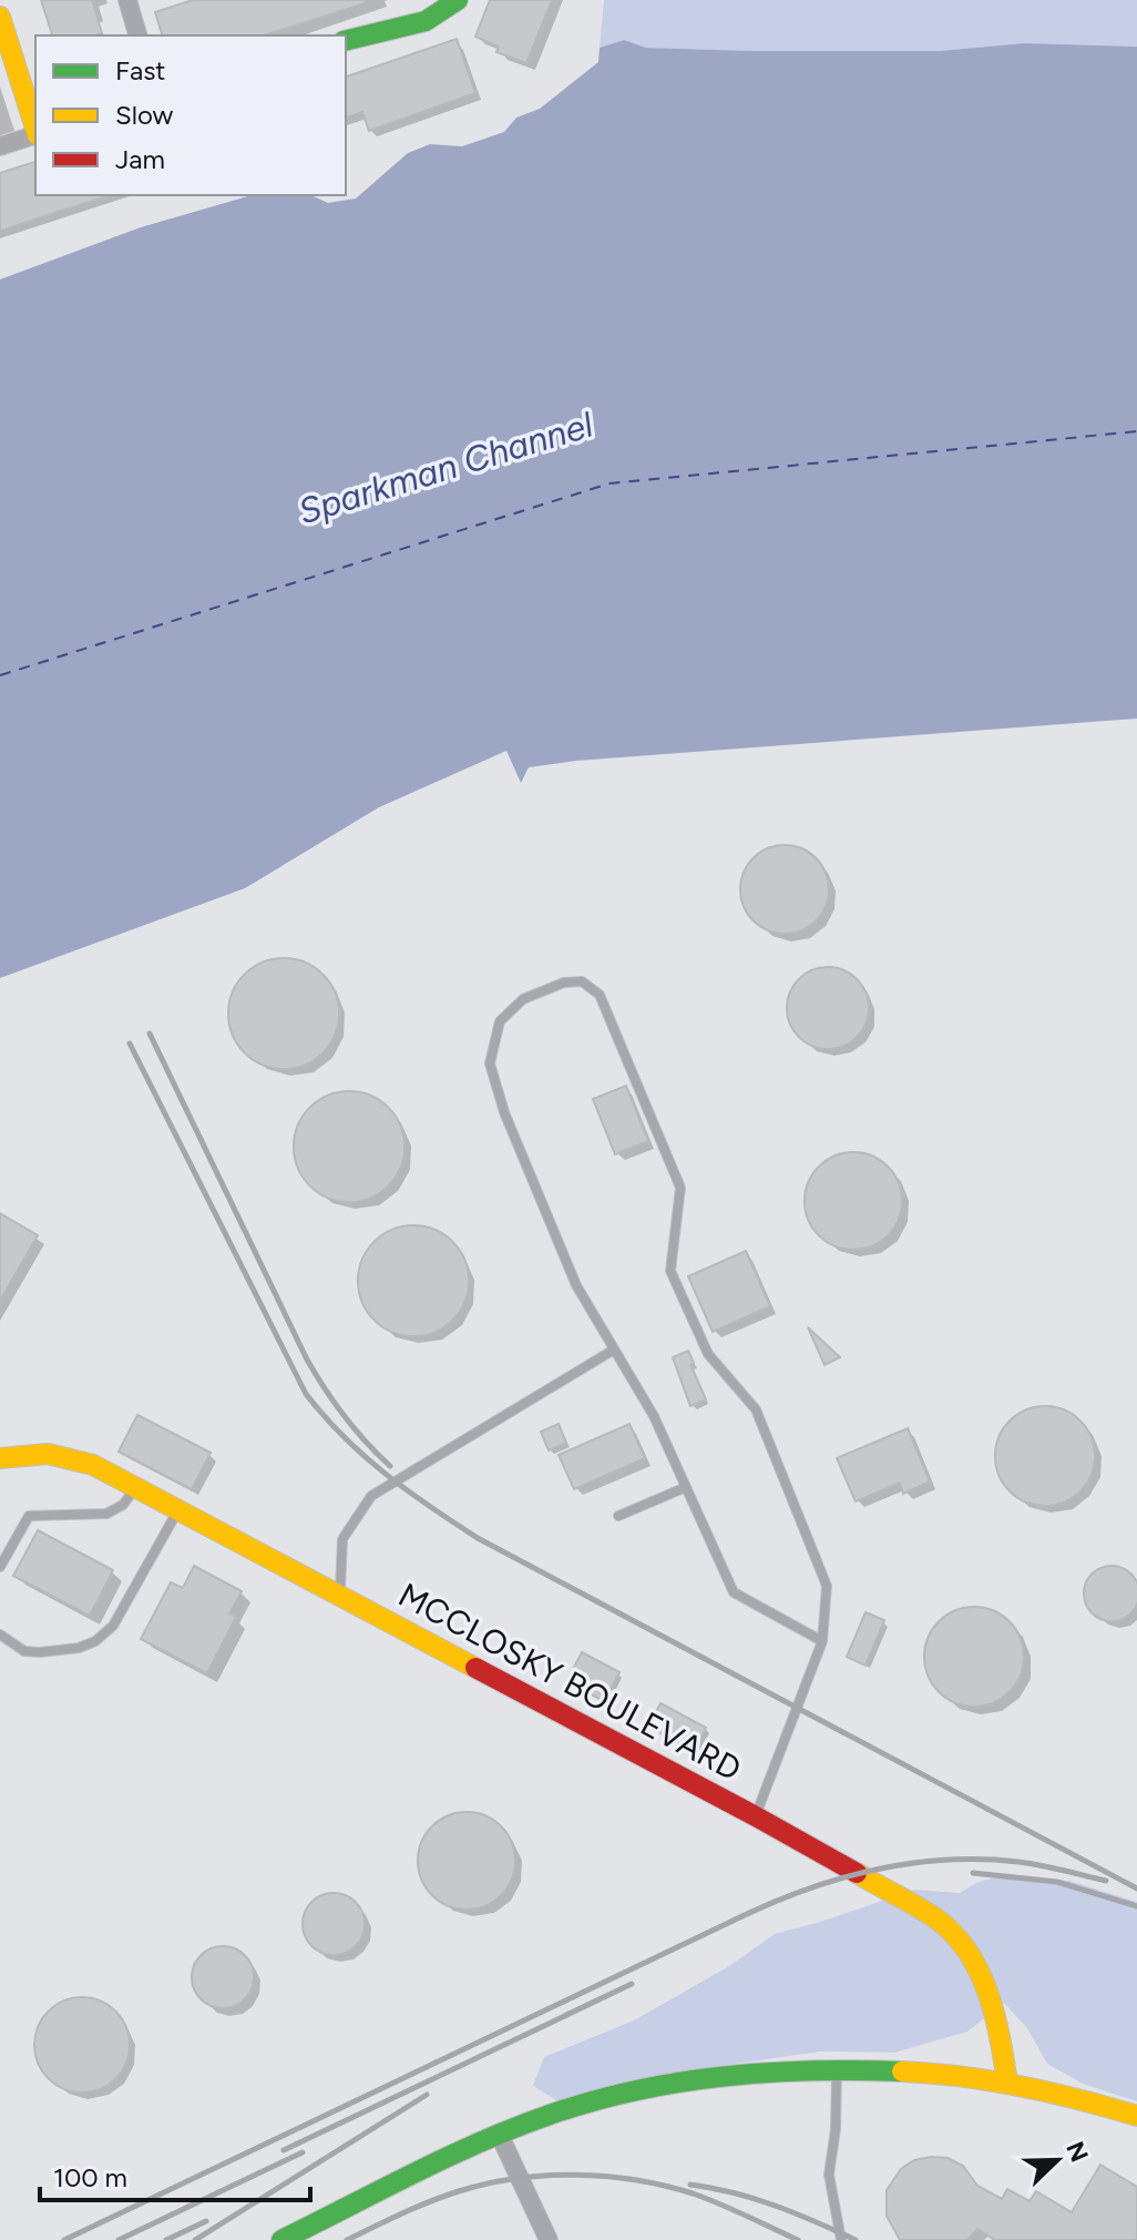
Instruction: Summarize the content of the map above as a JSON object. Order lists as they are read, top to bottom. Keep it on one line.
{"streets":{"street":["MCCLOSKY BOULEVARD"]},"water":["Sparkman Channel"],"legend":["Fast","Slow","Jam"],"scale_bar":"100 m","north":"top right"}
